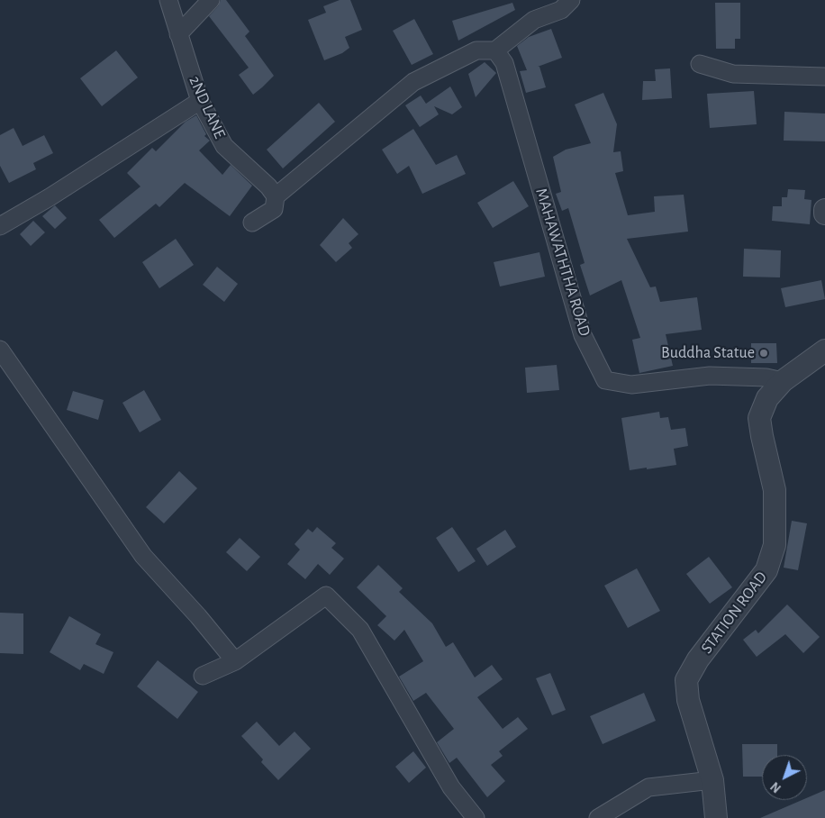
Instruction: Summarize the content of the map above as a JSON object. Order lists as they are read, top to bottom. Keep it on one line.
{"streets":{"street":["2ND LANE","MAHAWATHTHA ROAD","STATION ROAD"]},"crossings":[["MAHAWATHTHA ROAD","STATION ROAD"]],"places":["Buddha Statue"],"north":"bottom left"}
